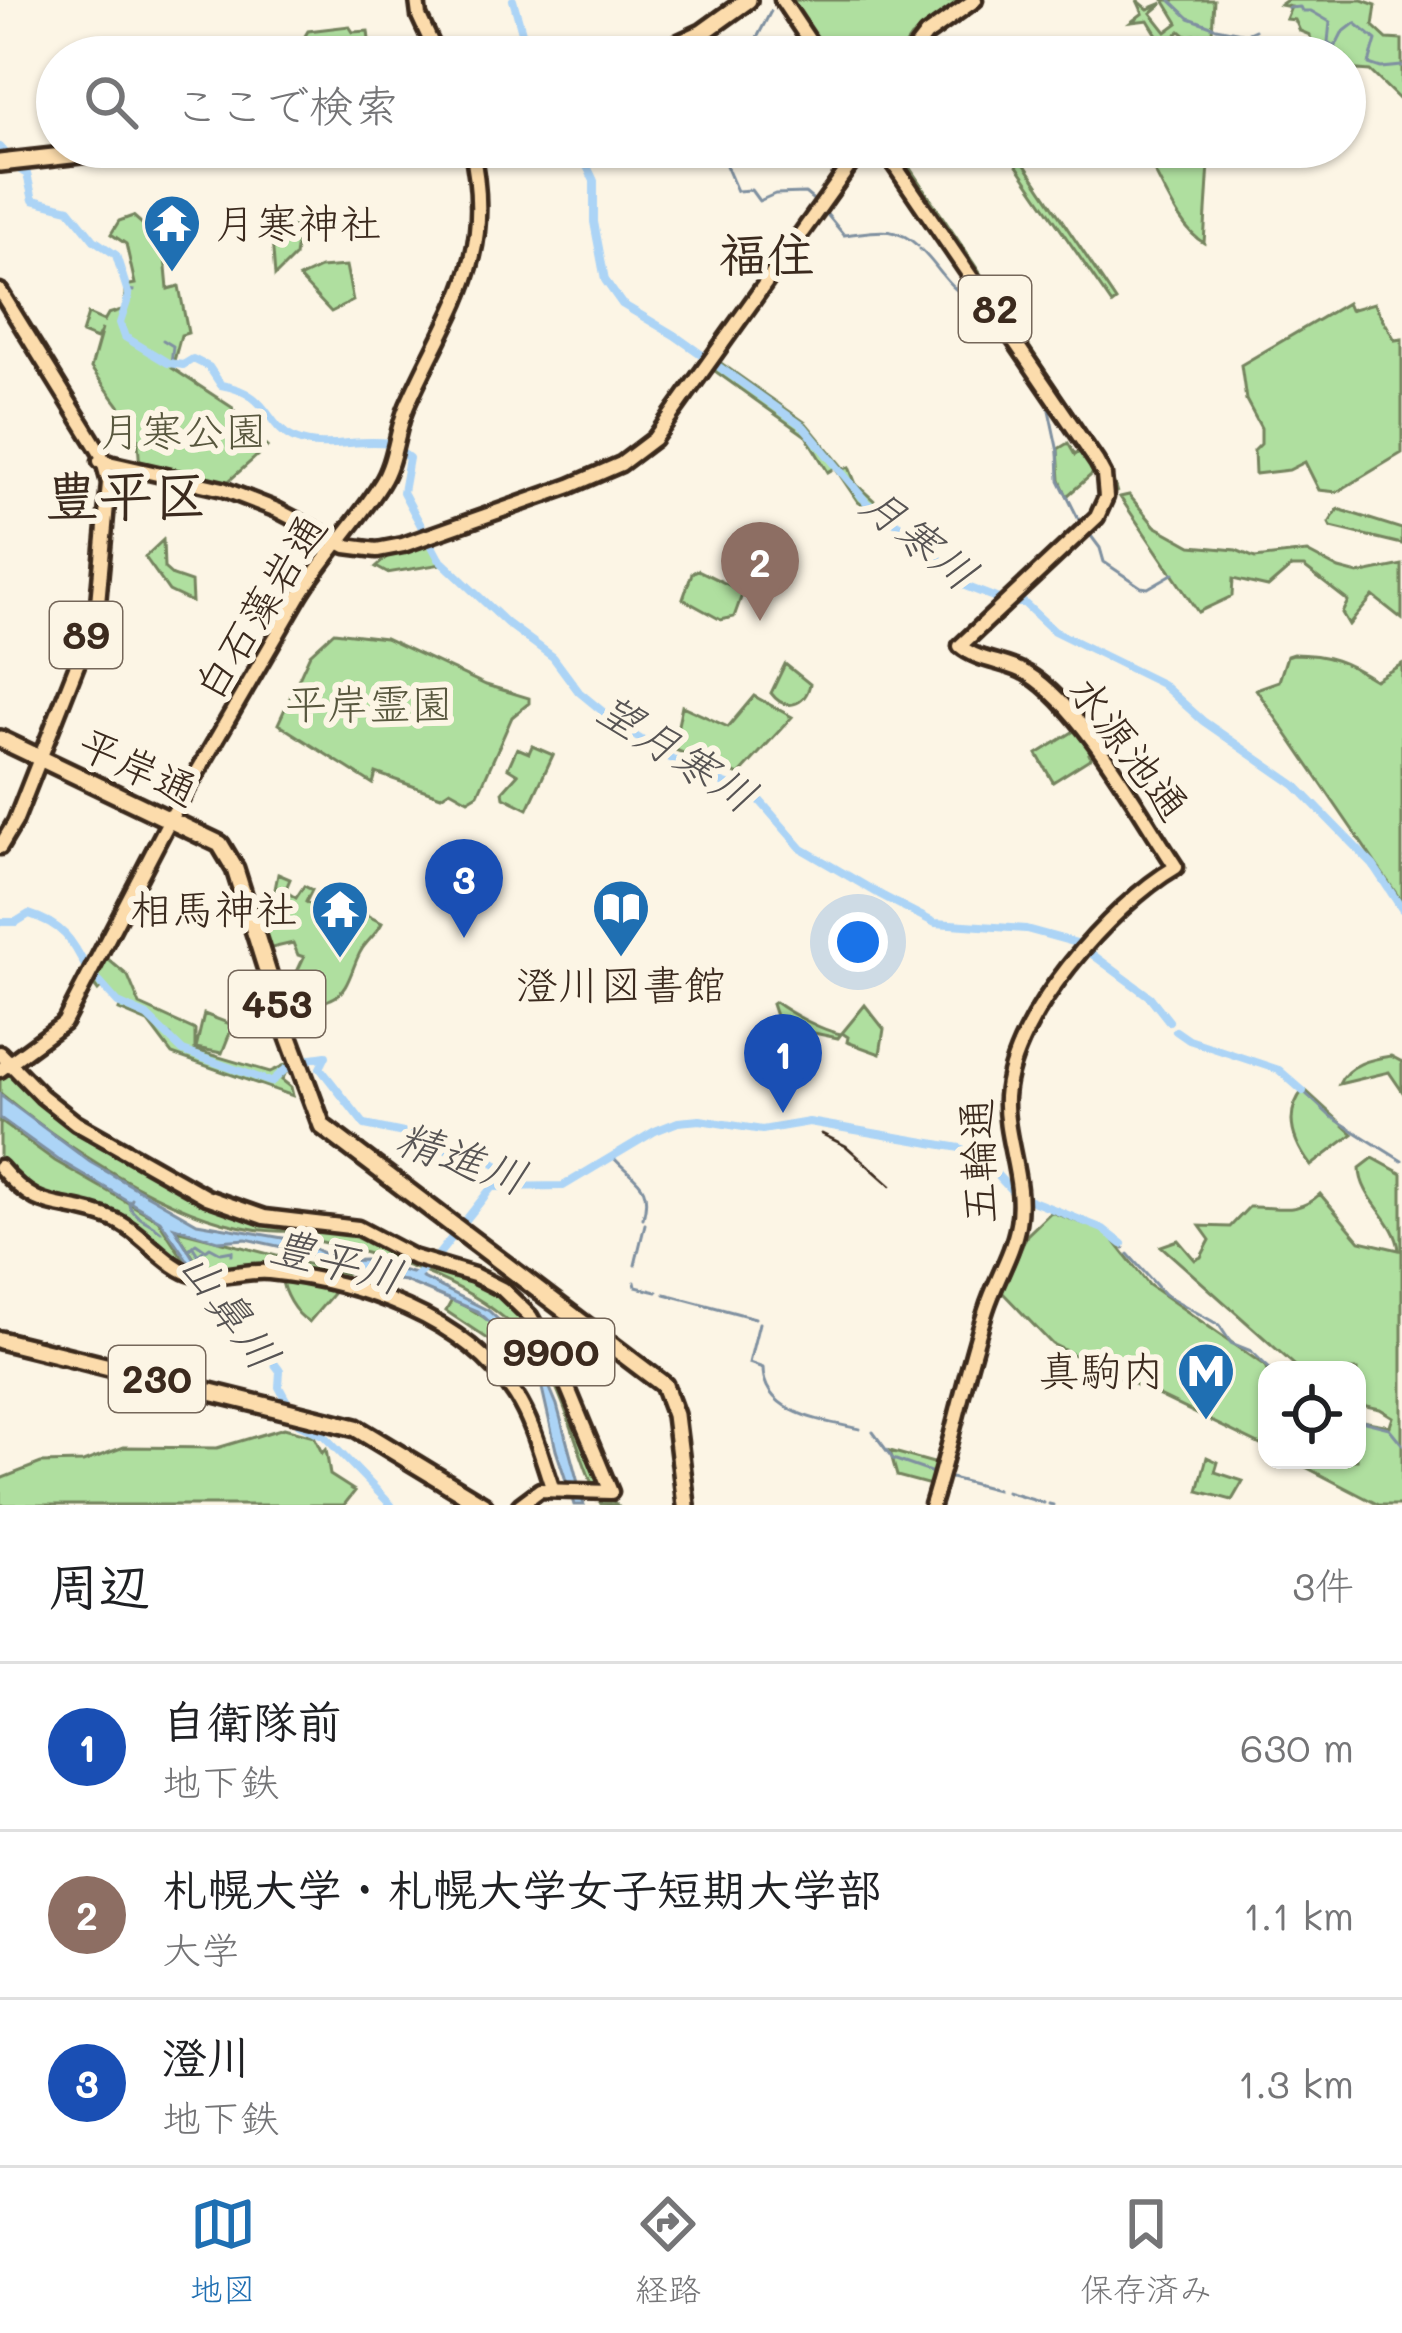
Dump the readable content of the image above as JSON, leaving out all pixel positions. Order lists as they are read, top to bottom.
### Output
{
  "streets": {
    "highway": ["平岸通", "453", "230"],
    "main road": [
      "82",
      "白石藻岩通",
      "89",
      "水源池通",
      "五輪通",
      "9900"
    ]
  },
  "crossings": [
    ["白石藻岩通", "平岸通"],
    ["白石藻岩通", "9900"],
    ["89", "平岸通"],
    ["水源池通", "五輪通"]
  ],
  "districts": ["福住", "豊平区"],
  "water": [
    "月寒川",
    "望月寒川",
    "精進川",
    "豊平川",
    "山鼻川"
  ],
  "parks": ["月寒公園", "平岸霊園"],
  "places": {
    "temple": ["月寒神社", "相馬神社"],
    "library": ["澄川図書館"],
    "metro station": ["真駒内"]
  },
  "page": {
    "search": "ここで検索",
    "pins": ["2", "3", "1"],
    "heading": ["周辺", "3件"],
    "list": [
      {
        "mark": "1",
        "name": "自衛隊前",
        "note": "地下鉄",
        "value": "630 m"
      },
      {
        "mark": "2",
        "name": "札幌大学・札幌大学女子短期大学部",
        "note": "大学",
        "value": "1.1 km"
      },
      {
        "mark": "3",
        "name": "澄川",
        "note": "地下鉄",
        "value": "1.3 km"
      }
    ],
    "nav": ["地図", "経路", "保存済み"]
  }
}
